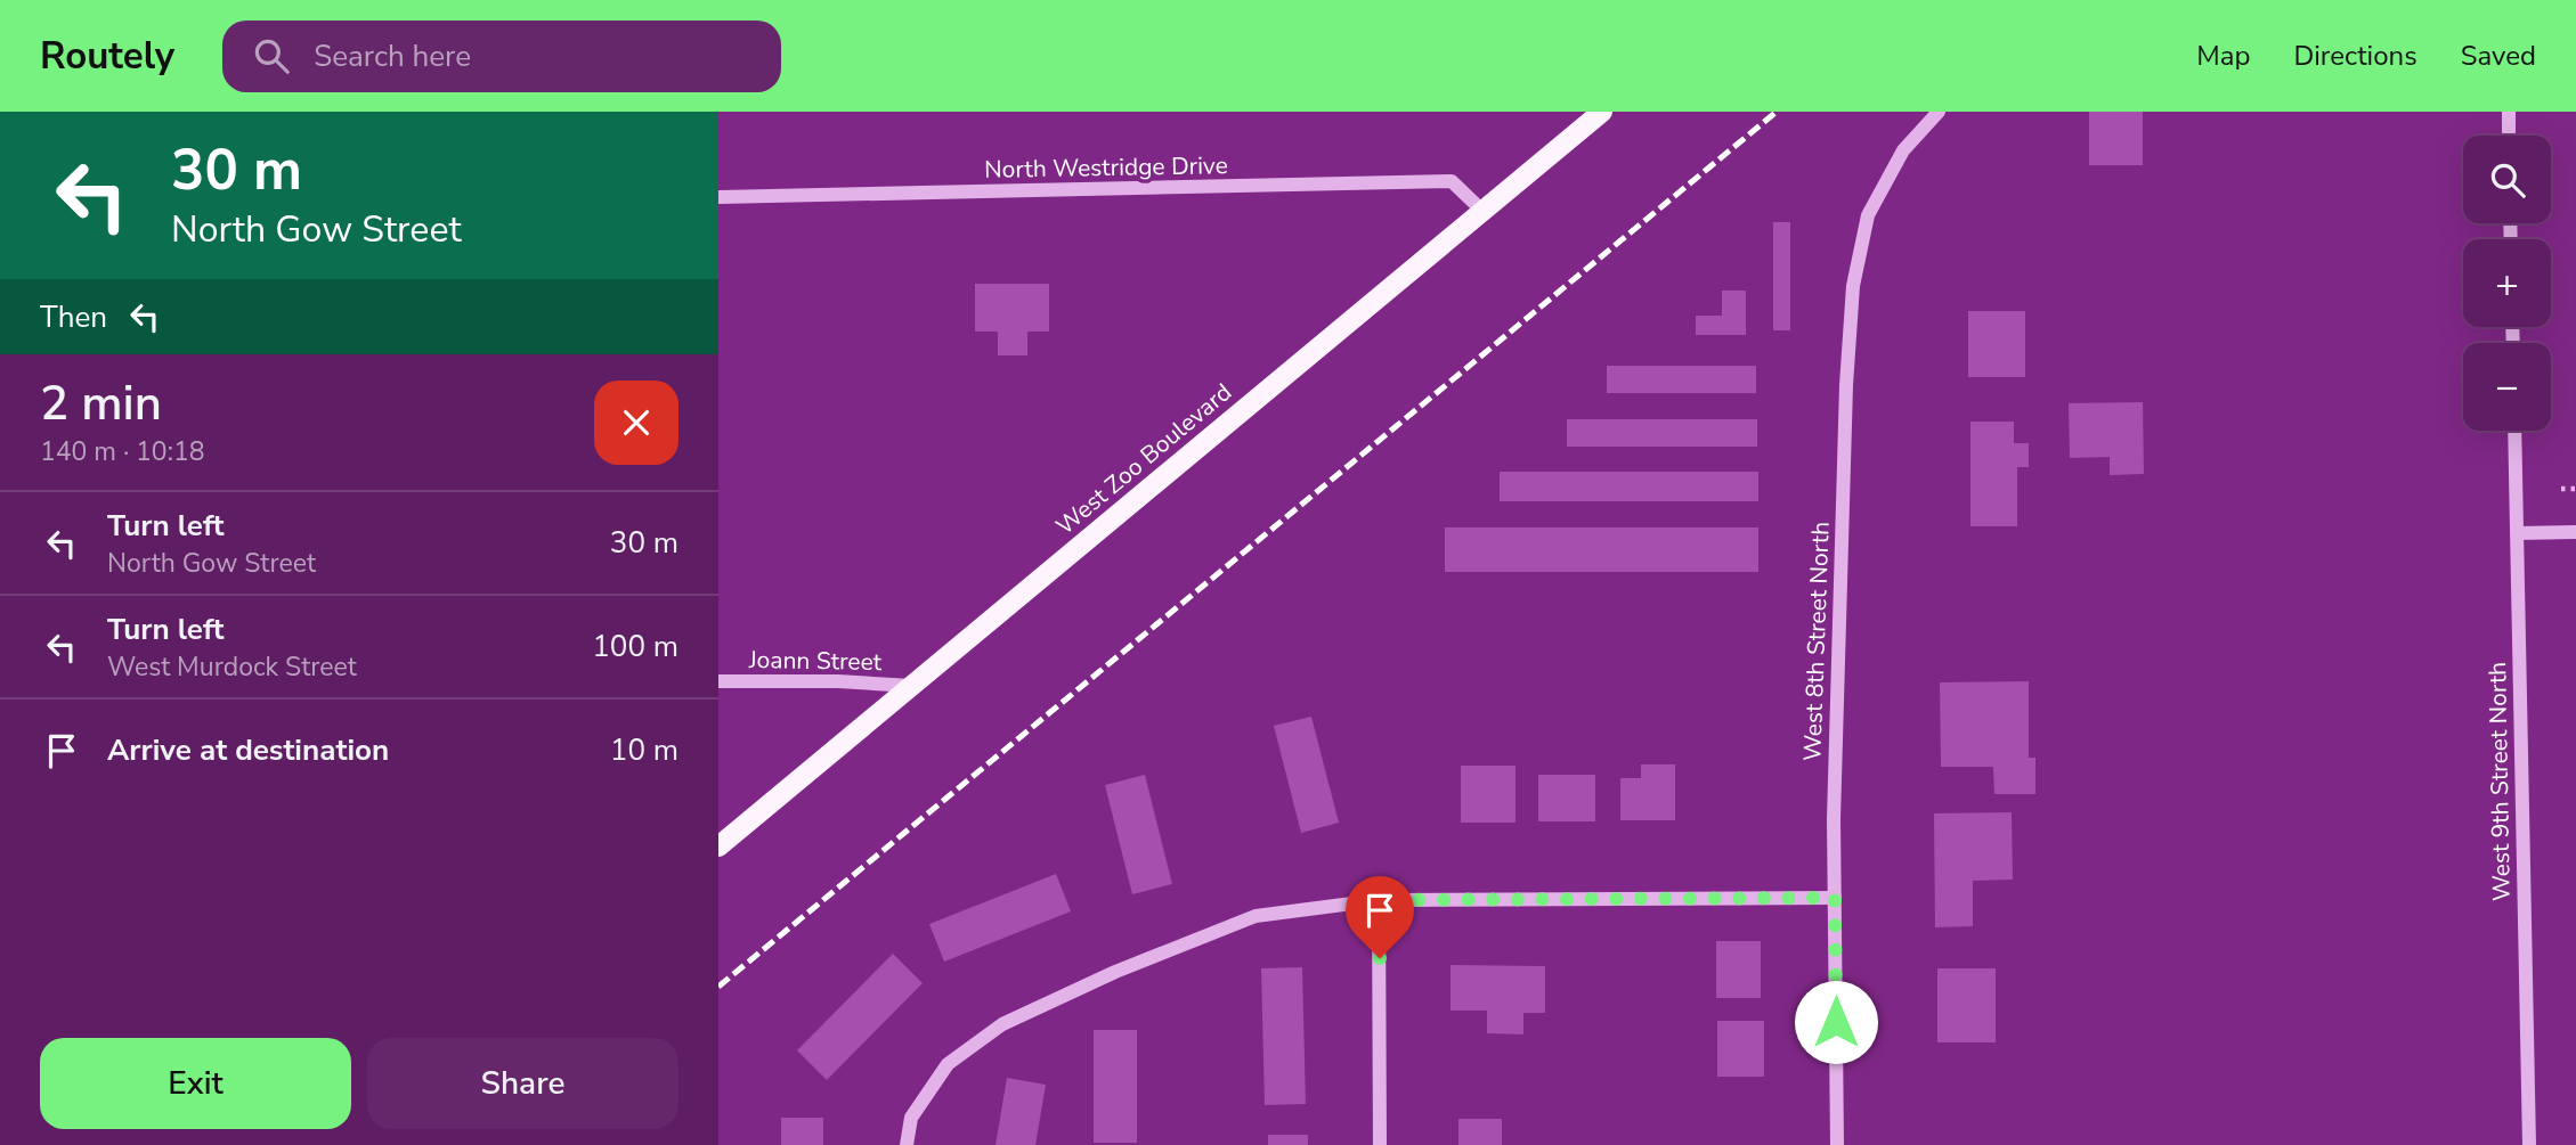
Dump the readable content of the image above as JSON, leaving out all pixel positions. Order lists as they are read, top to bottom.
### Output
{
  "streets": {
    "main road": ["West Zoo Boulevard"],
    "street": [
      "North Westridge Drive",
      "West 8th Street North",
      "Joann Street",
      "West 9th Street North"
    ]
  },
  "crossings": [
    ["North Westridge Drive", "West Zoo Boulevard"],
    ["West Zoo Boulevard", "Joann Street"]
  ],
  "page": {
    "header": "Routely",
    "search": "Search here",
    "nav": ["Map", "Directions", "Saved"],
    "turn": ["30 m", "North Gow Street"],
    "map_buttons": ["+", "−"],
    "then": "Then",
    "heading": ["2 min", "140 m · 10:18"],
    "list": [
      {
        "name": "Turn left",
        "note": "North Gow Street",
        "value": "30 m"
      },
      {
        "name": "Turn left",
        "note": "West Murdock Street",
        "value": "100 m"
      },
      {
        "name": "Arrive at destination",
        "value": "10 m"
      }
    ],
    "buttons": ["Exit", "Share"]
  }
}
